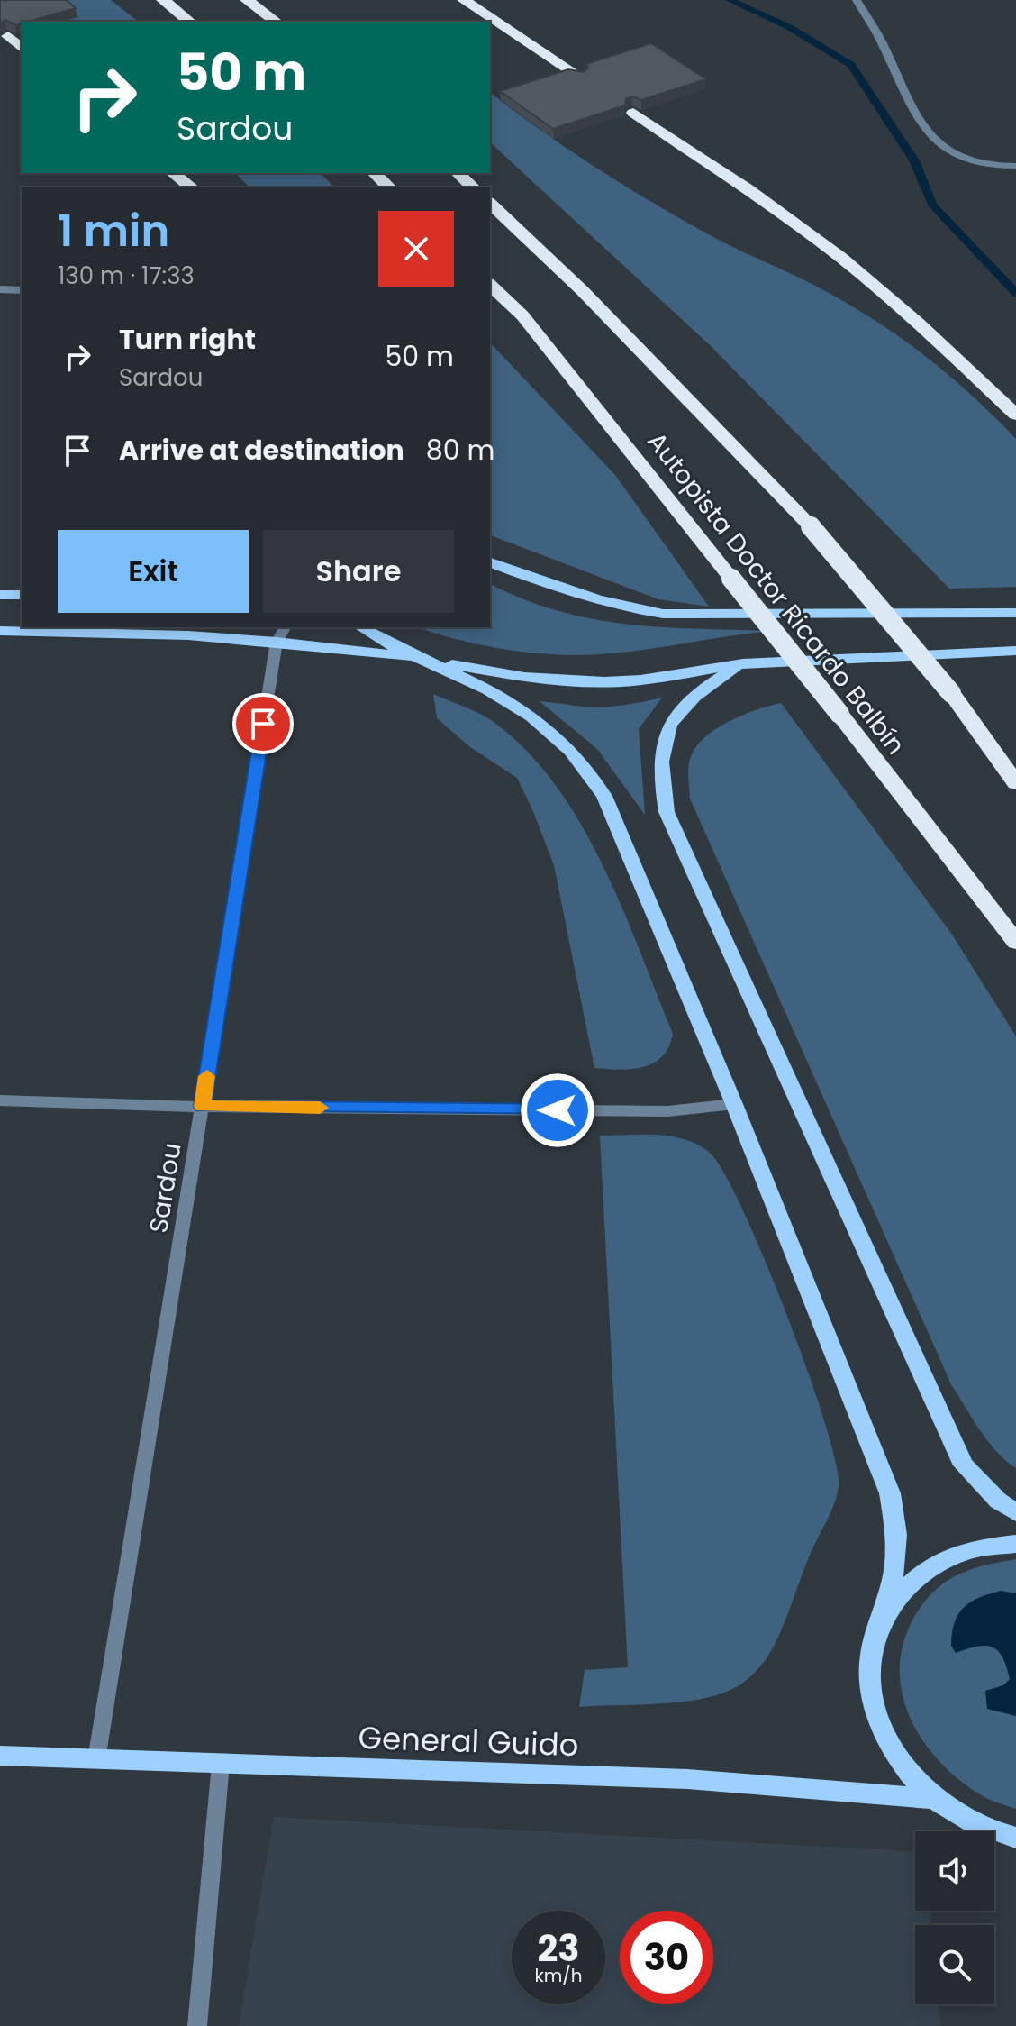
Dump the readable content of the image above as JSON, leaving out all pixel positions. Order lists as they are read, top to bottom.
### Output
{
  "streets": {
    "highway": ["Autopista Doctor Ricardo Balbín"],
    "main road": ["General Guido"],
    "street": ["Sardou"]
  },
  "crossings": [
    ["Sardou", "General Guido"]
  ],
  "page": {
    "turn": ["50 m", "Sardou"],
    "heading": ["1 min", "130 m · 17:33"],
    "list": [
      {
        "name": "Turn right",
        "note": "Sardou",
        "value": "50 m"
      },
      {
        "name": "Arrive at destination",
        "value": "80 m"
      }
    ],
    "buttons": ["Exit", "Share"],
    "speed": "23 km/h",
    "limit": "30"
  }
}
